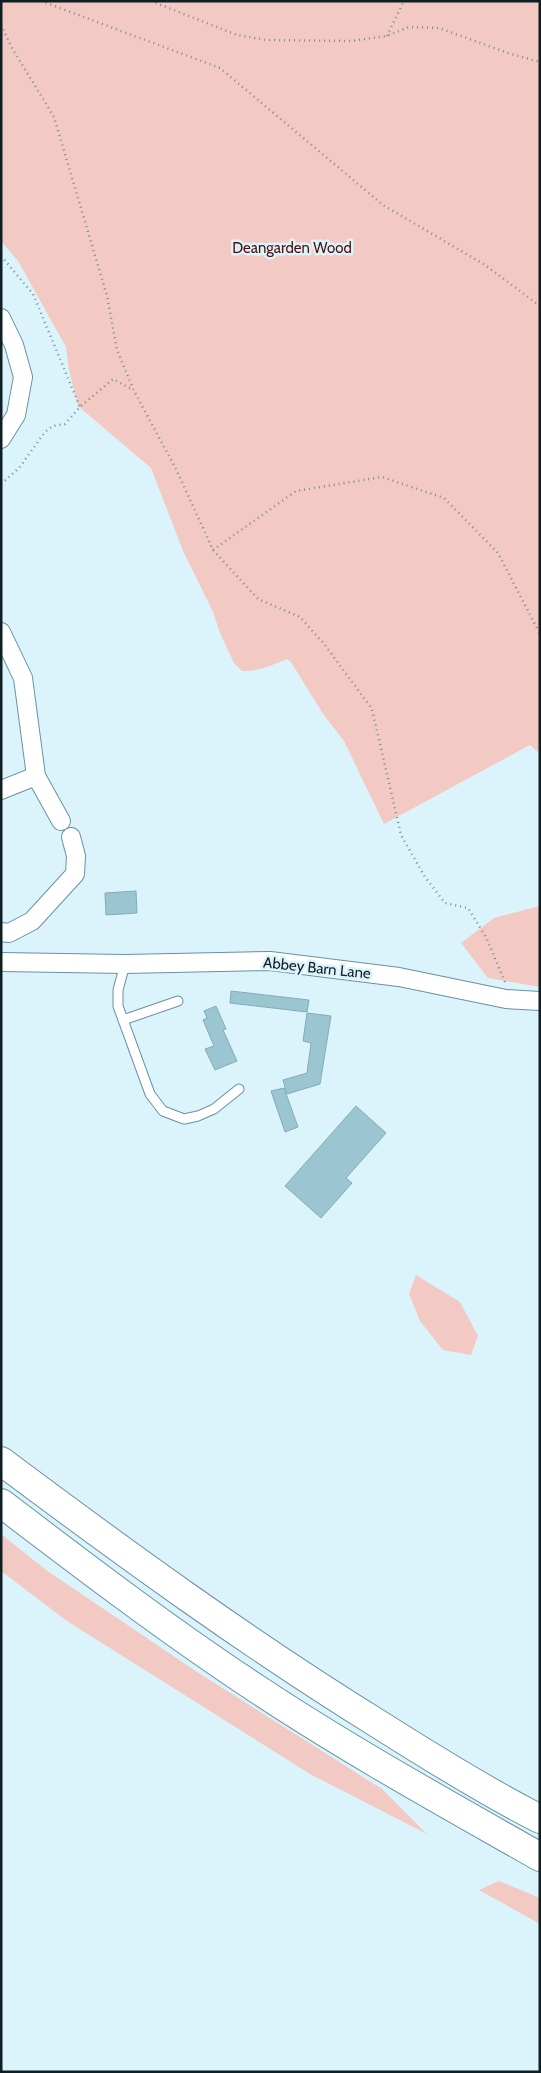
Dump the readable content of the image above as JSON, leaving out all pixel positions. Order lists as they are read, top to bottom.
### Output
{
  "streets": {
    "street": ["Abbey Barn Lane"]
  },
  "parks": ["Deangarden Wood"]
}
